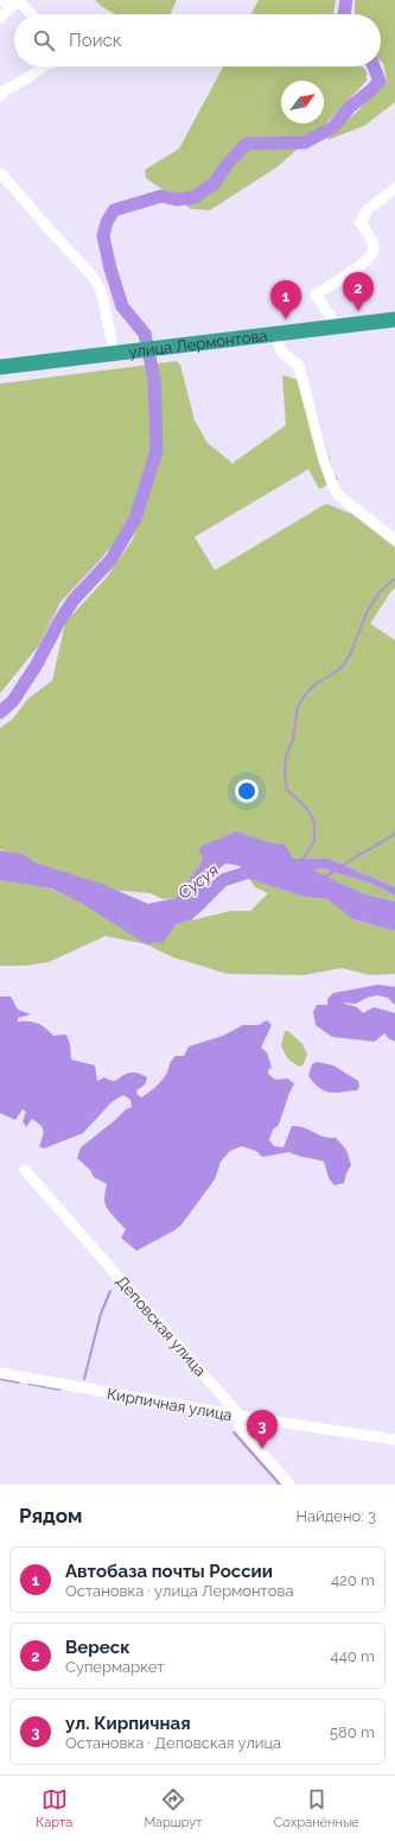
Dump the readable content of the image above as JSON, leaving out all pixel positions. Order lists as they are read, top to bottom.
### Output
{
  "streets": {
    "highway": ["улица Лермонтова"],
    "street": ["Деповская улица", "Кирпичная улица"]
  },
  "crossings": [
    ["Деповская улица", "Кирпичная улица"]
  ],
  "water": ["Сусуя"],
  "north": "top right",
  "page": {
    "search": "Поиск",
    "pins": ["2", "1", "3"],
    "heading": ["Рядом", "Найдено: 3"],
    "list": [
      {
        "mark": "1",
        "name": "Автобаза почты России",
        "note": "Остановка · улица Лермонтова",
        "value": "420 m"
      },
      {
        "mark": "2",
        "name": "Вереск",
        "note": "Супермаркет",
        "value": "440 m"
      },
      {
        "mark": "3",
        "name": "ул. Кирпичная",
        "note": "Остановка · Деповская улица",
        "value": "580 m"
      }
    ],
    "nav": ["Карта", "Маршрут", "Сохранённые"]
  }
}
